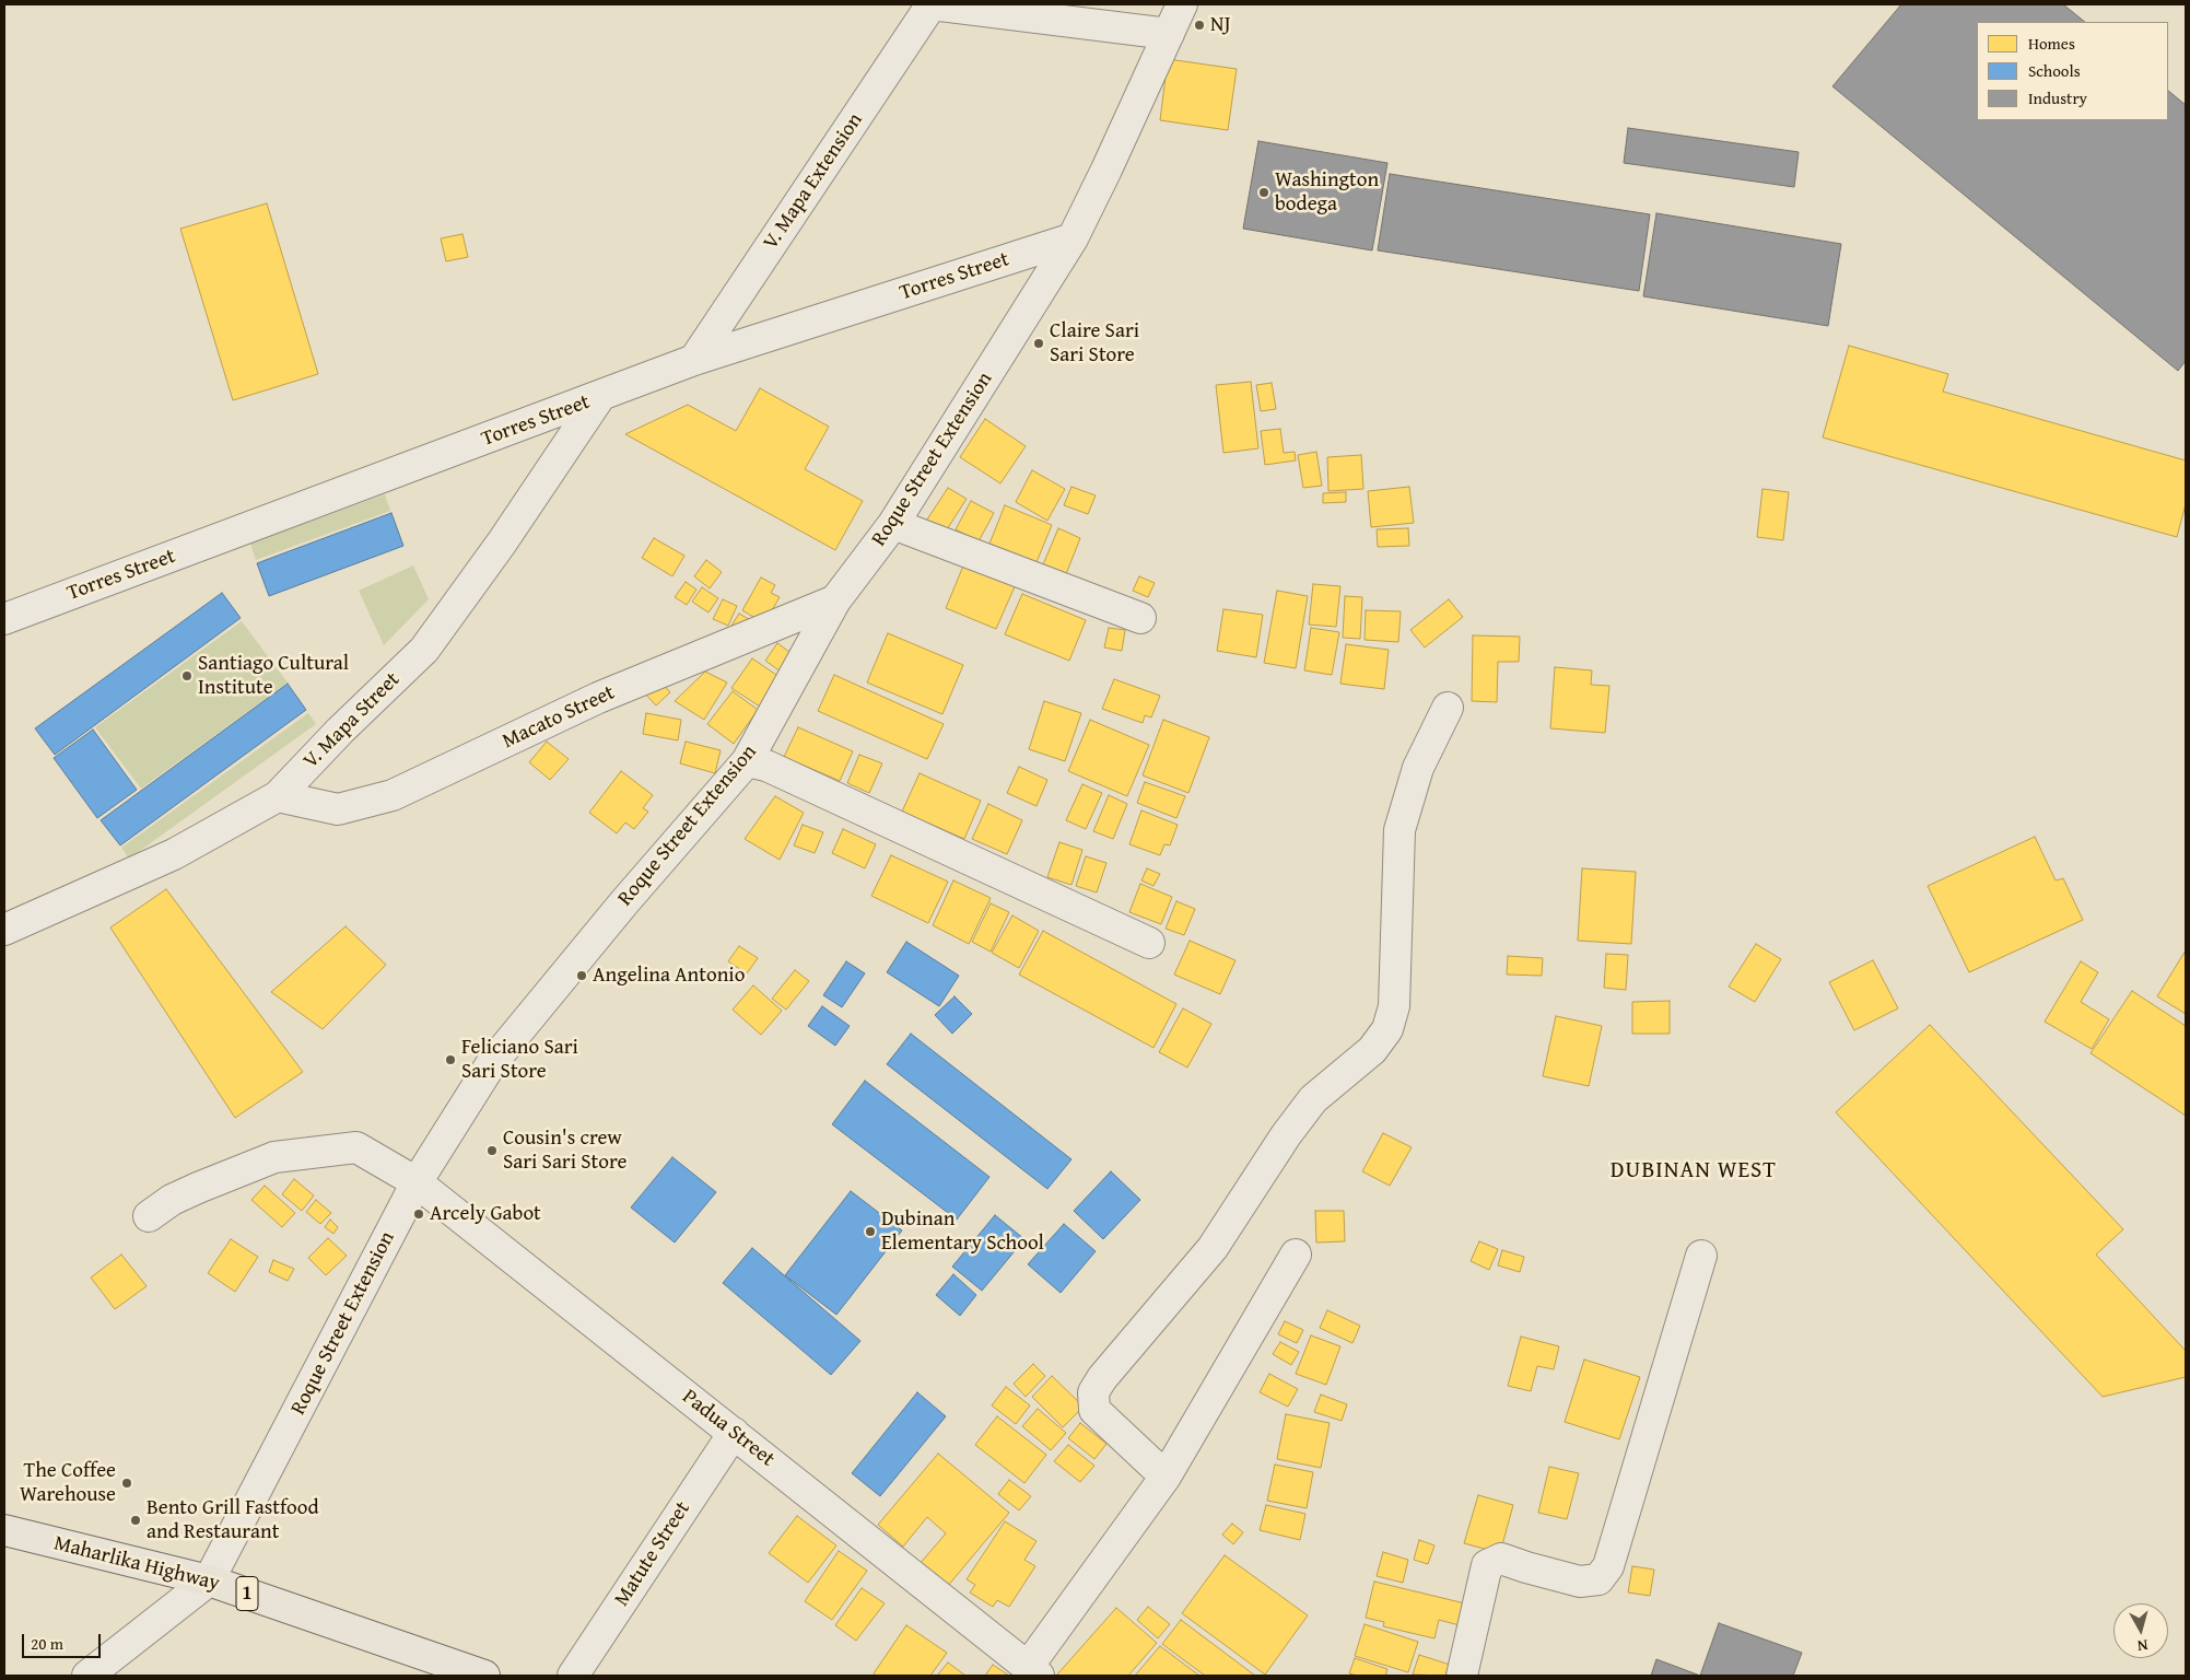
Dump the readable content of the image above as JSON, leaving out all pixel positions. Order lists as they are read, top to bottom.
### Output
{
  "streets": {
    "main road": ["Maharlika Highway", "1"],
    "street": [
      "V. Mapa Extension",
      "Torres Street",
      "Roque Street Extension",
      "Macato Street",
      "V. Mapa Street",
      "Padua Street",
      "Matute Street"
    ]
  },
  "crossings": [
    ["V. Mapa Extension", "Torres Street"],
    ["Torres Street", "Roque Street Extension"],
    ["Torres Street", "V. Mapa Street"],
    ["Roque Street Extension", "Macato Street"],
    ["Roque Street Extension", "Padua Street"],
    ["Roque Street Extension", "Maharlika Highway"],
    ["Macato Street", "V. Mapa Street"],
    ["Padua Street", "Matute Street"]
  ],
  "districts": ["DUBINAN WEST"],
  "places": [
    "NJ",
    "Washington bodega",
    "Claire Sari Sari Store",
    "Santiago Cultural Institute",
    "Angelina Antonio",
    "Feliciano Sari Sari Store",
    "Cousin's crew Sari Sari Store",
    "Arcely Gabot",
    "Dubinan Elementary School",
    "The Coffee Warehouse",
    "Bento Grill Fastfood and Restaurant"
  ],
  "legend": ["Homes", "Schools", "Industry"],
  "scale_bar": "20 m",
  "north": "bottom"
}
